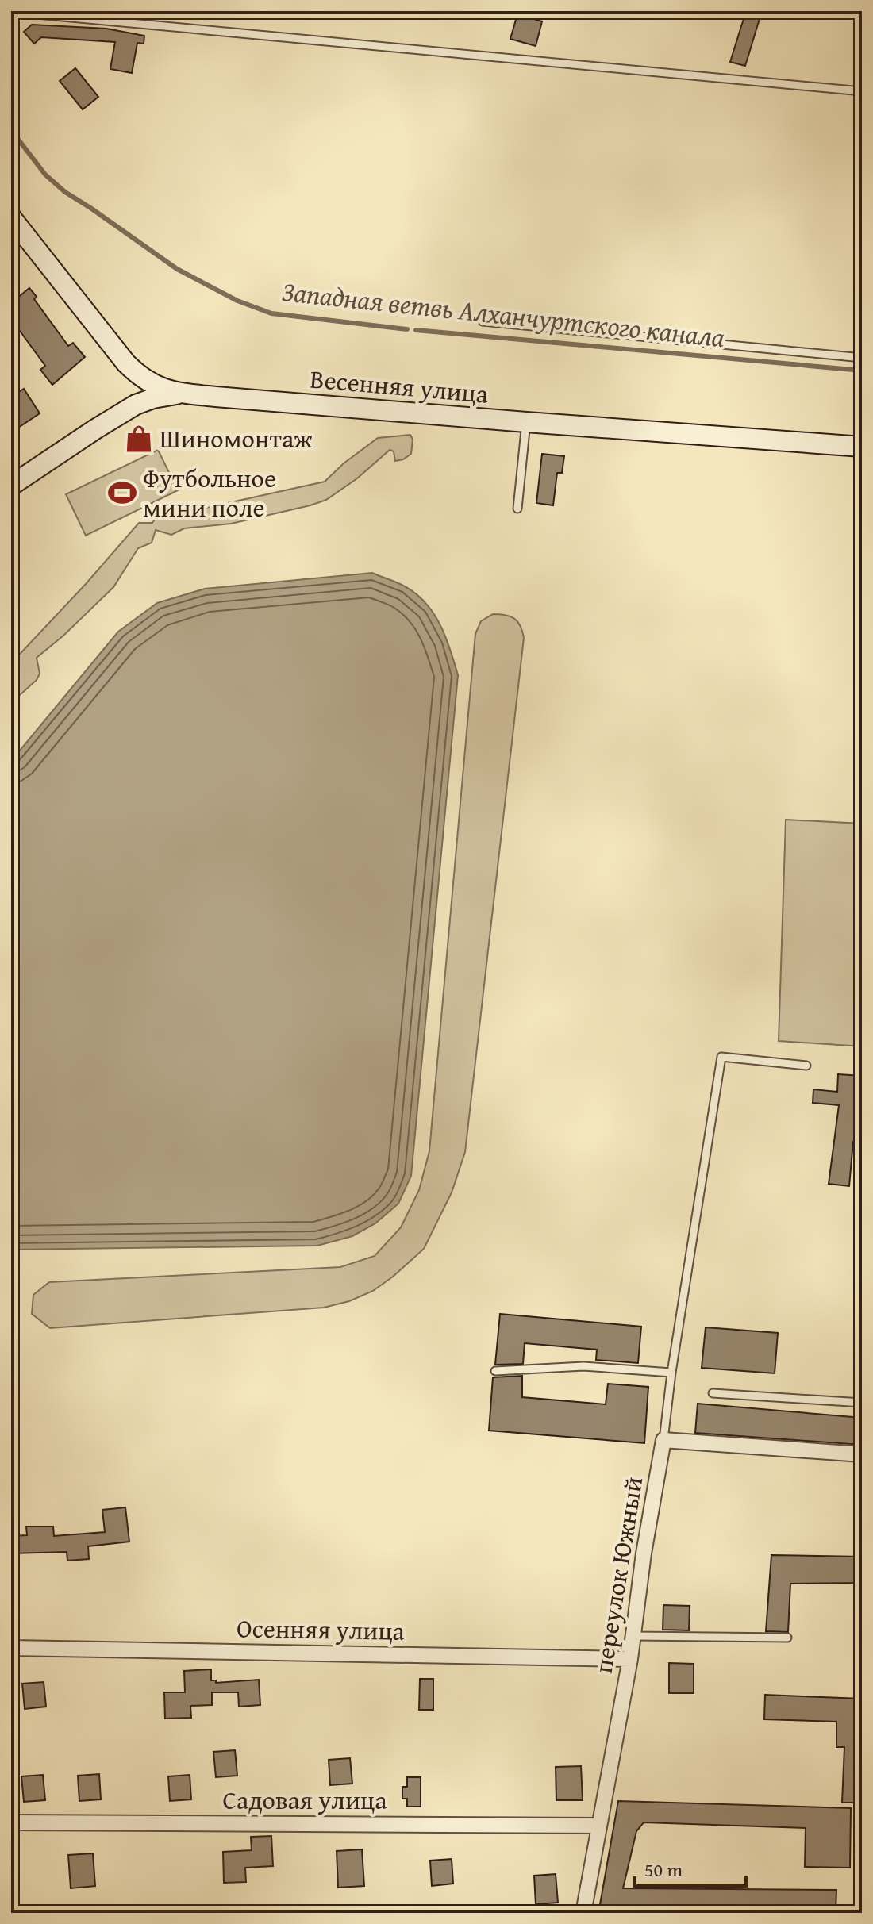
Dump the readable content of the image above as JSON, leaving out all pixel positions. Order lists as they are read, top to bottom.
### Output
{
  "streets": {
    "street": [
      "Весенняя улица",
      "переулок Южный",
      "Осенняя улица",
      "Садовая улица"
    ]
  },
  "crossings": [
    ["переулок Южный", "Осенняя улица"],
    ["переулок Южный", "Садовая улица"]
  ],
  "water": ["Западная ветвь Алханчуртского канала"],
  "places": {
    "shop": ["Шиномонтаж"],
    "sports": ["Футбольное мини поле"]
  },
  "scale_bar": "50 m"
}
